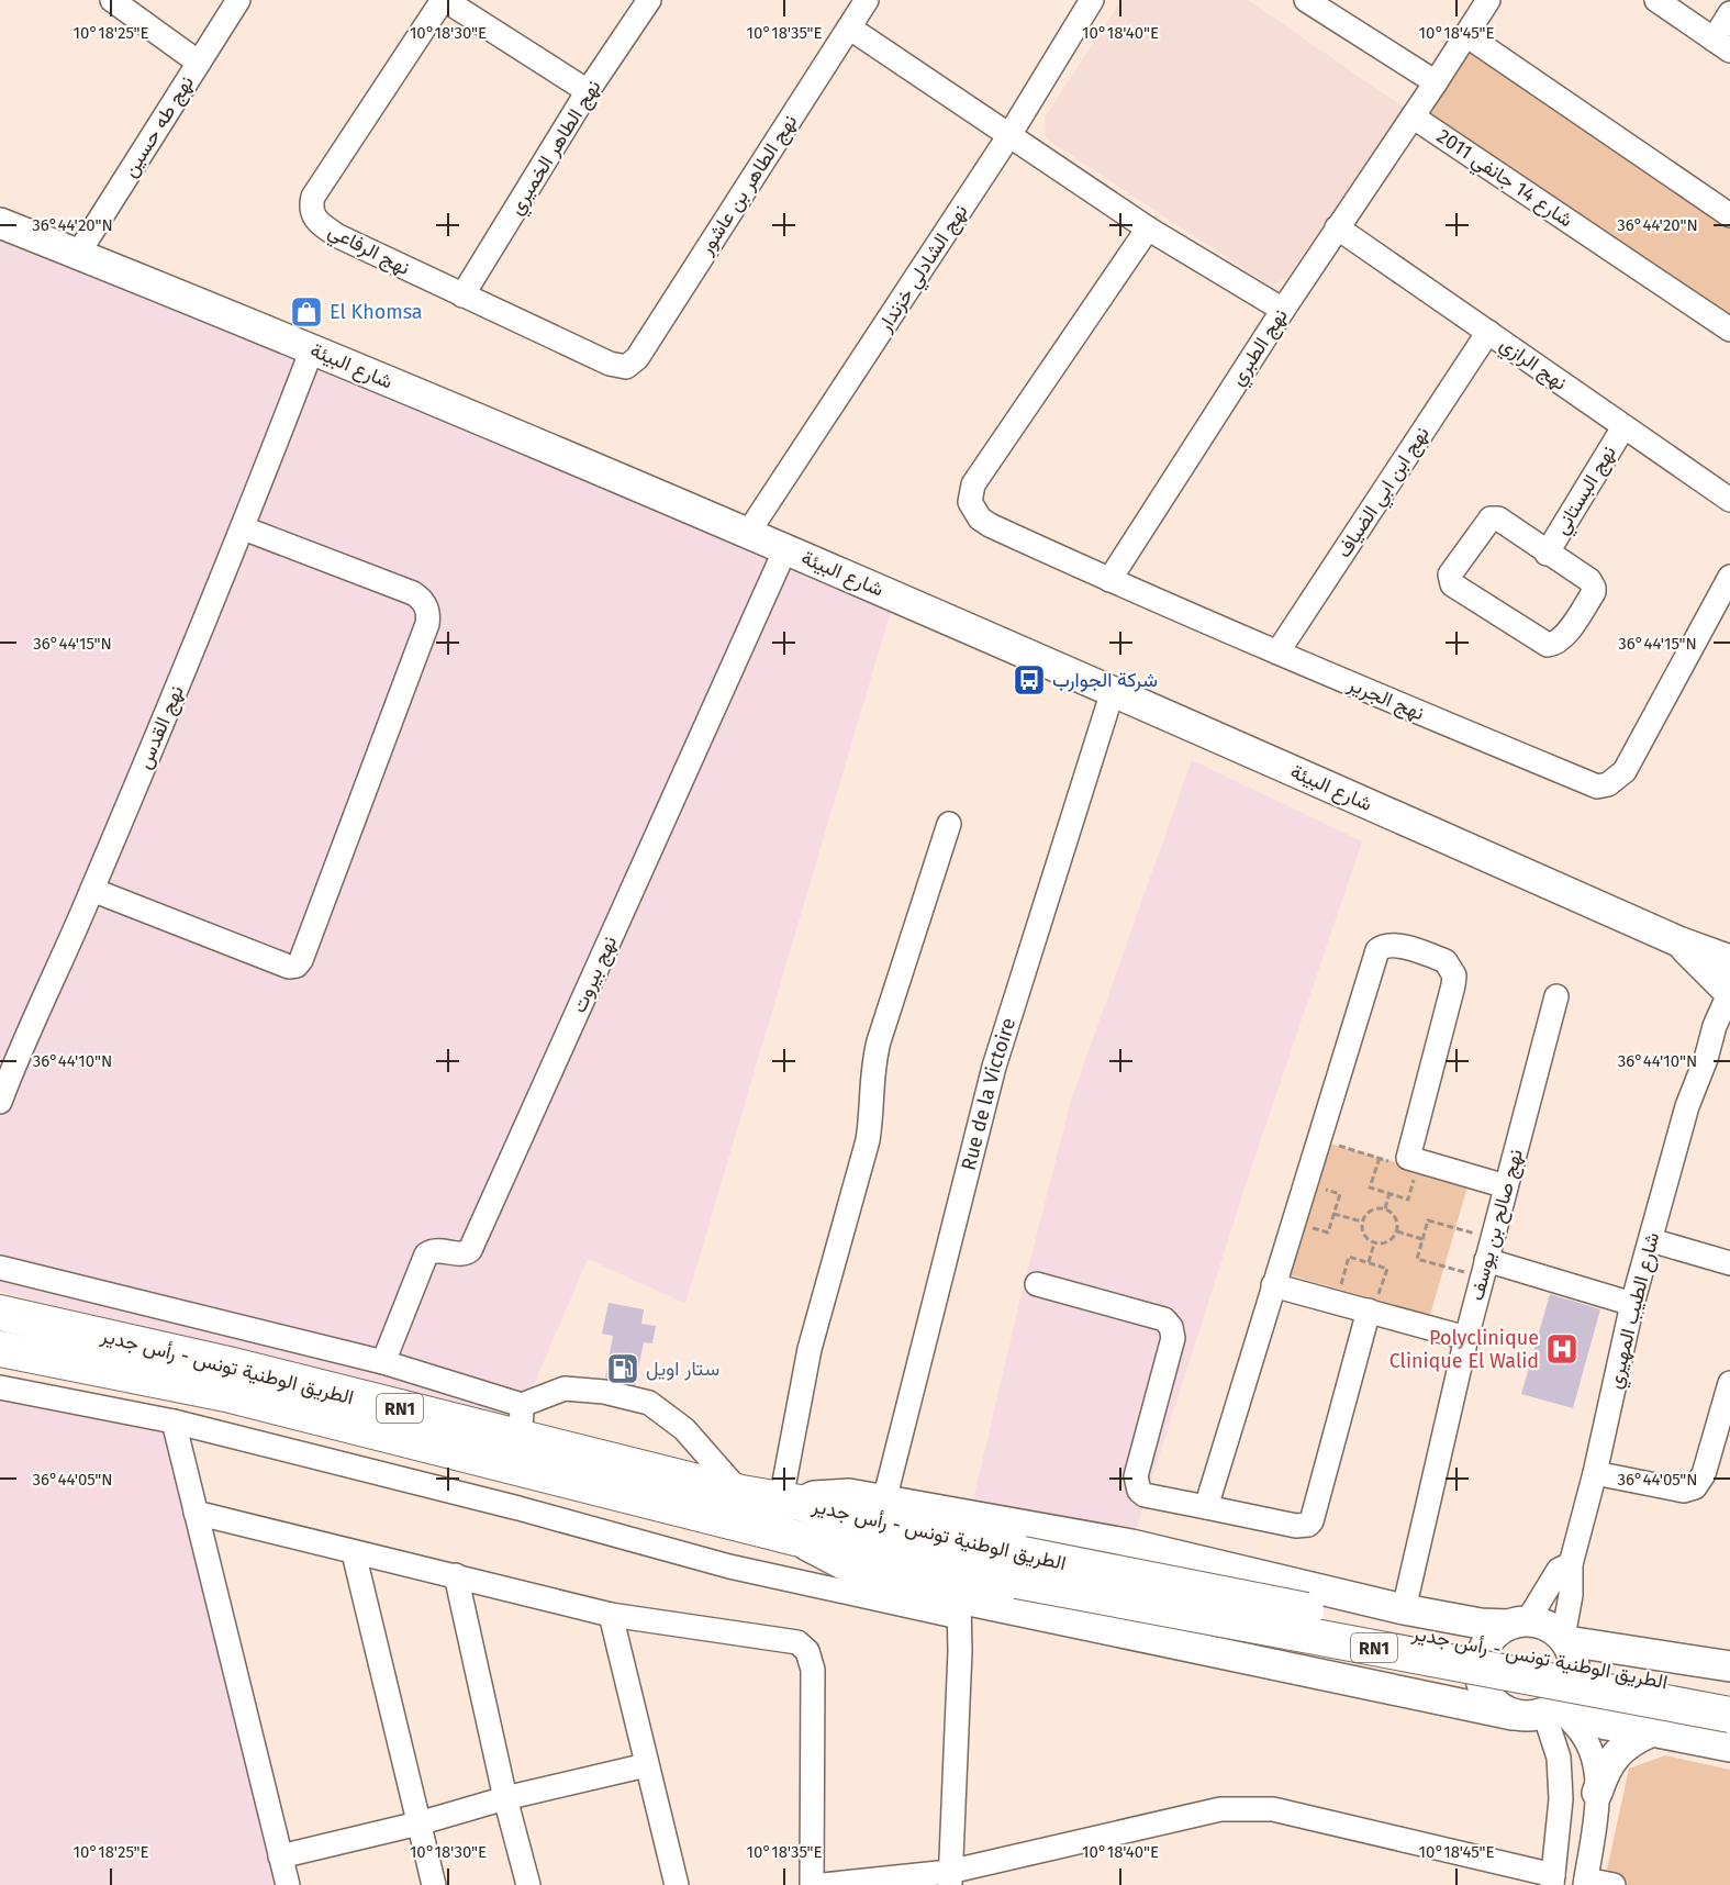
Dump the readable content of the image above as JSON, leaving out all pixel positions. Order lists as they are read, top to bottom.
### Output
{
  "streets": {
    "highway": ["الطريق الوطنية تونس - رأس جدير", "RN1"],
    "main road": ["شارع البيئة"],
    "street": [
      "نهج طه حسين",
      "نهج الطاهر الخميري",
      "شارع 14 جانفي 2011",
      "نهج الطاهر بن عاشور",
      "نهج الرفاعي",
      "نهج الشادلي خزندار",
      "نهج الطبري",
      "نهج الرازي",
      "نهج البستاني",
      "نهج ابن ابي الضياف",
      "نهج الجرير",
      "نهج القدس",
      "نهج بيروت",
      "Rue de la Victoire",
      "نهج صالح بن يوسف",
      "شارع الطيب المهيري"
    ]
  },
  "crossings": [
    ["نهج طه حسين", "شارع البيئة"],
    ["نهج الطاهر الخميري", "نهج الرفاعي"],
    ["شارع 14 جانفي 2011", "نهج الطبري"],
    ["نهج الطاهر بن عاشور", "نهج الرفاعي"],
    ["نهج الشادلي خزندار", "شارع البيئة"],
    ["نهج الطبري", "نهج الرازي"],
    ["نهج الطبري", "نهج الجرير"],
    ["نهج الرازي", "نهج البستاني"],
    ["نهج الرازي", "نهج ابن ابي الضياف"],
    ["شارع البيئة", "نهج القدس"],
    ["شارع البيئة", "نهج بيروت"],
    ["شارع البيئة", "Rue de la Victoire"],
    ["شارع البيئة", "شارع الطيب المهيري"],
    ["نهج ابن ابي الضياف", "نهج الجرير"]
  ],
  "places": {
    "shop": ["El Khomsa"],
    "bus stop": ["شركة الجوارب"],
    "hospital": ["Polyclinique Clinique El Walid"],
    "fuel station": ["ستار اويل"]
  },
  "coordinates": [
    "10°18'25\"E",
    "10°18'30\"E",
    "10°18'35\"E",
    "10°18'40\"E",
    "10°18'45\"E",
    "36°44'20\"N",
    "36°44'15\"N",
    "36°44'10\"N",
    "36°44'05\"N"
  ]
}
